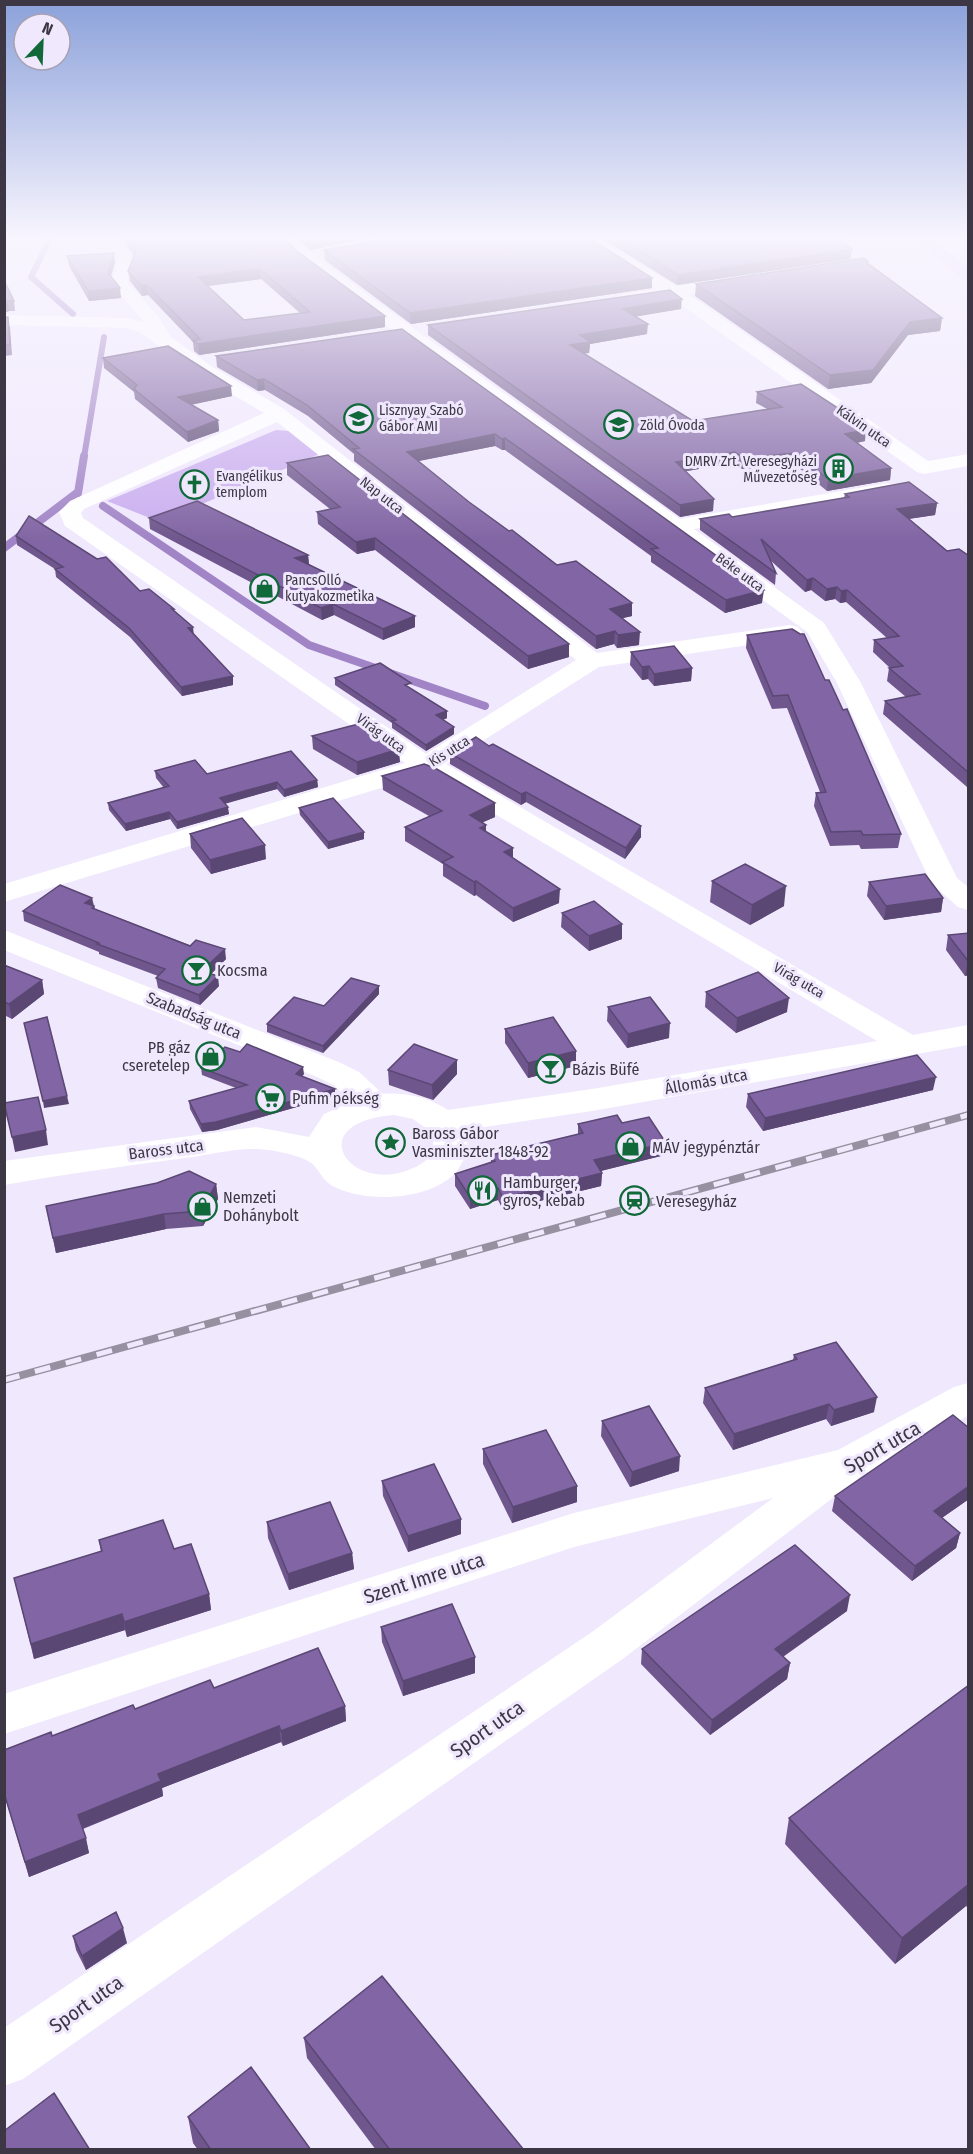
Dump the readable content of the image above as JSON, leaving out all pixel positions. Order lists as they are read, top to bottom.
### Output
{
  "streets": {
    "street": [
      "Kálvin utca",
      "Nap utca",
      "Béke utca",
      "Virág utca",
      "Kis utca",
      "Szabadság utca",
      "Állomás utca",
      "Baross utca",
      "Sport utca",
      "Szent Imre utca"
    ]
  },
  "crossings": [
    ["Nap utca", "Virág utca"],
    ["Nap utca", "Kis utca"],
    ["Béke utca", "Kis utca"],
    ["Virág utca", "Kis utca"],
    ["Virág utca", "Állomás utca"],
    ["Szabadság utca", "Állomás utca"],
    ["Szabadság utca", "Baross utca"],
    ["Állomás utca", "Baross utca"],
    ["Sport utca", "Szent Imre utca"]
  ],
  "places": {
    "school or university": ["Lisznyay Szabó Gábor AMI", "Zöld Óvoda"],
    "building": ["DMRV Zrt. Veresegyházi Művezetőség"],
    "church": ["Evangélikus templom"],
    "shop": [
      "PancsOlló kutyakozmetika",
      "PB gáz cseretelep",
      "MÁV jegypénztár",
      "Nemzeti Dohánybolt"
    ],
    "bar": ["Kocsma", "Bázis Büfé"],
    "supermarket": ["Pufim pékség"],
    "place": ["Baross Gábor Vasminiszter 1848-92"],
    "restaurant": ["Hamburger, gyros, kebab"],
    "station": ["Veresegyház"]
  },
  "north": "top right"
}
